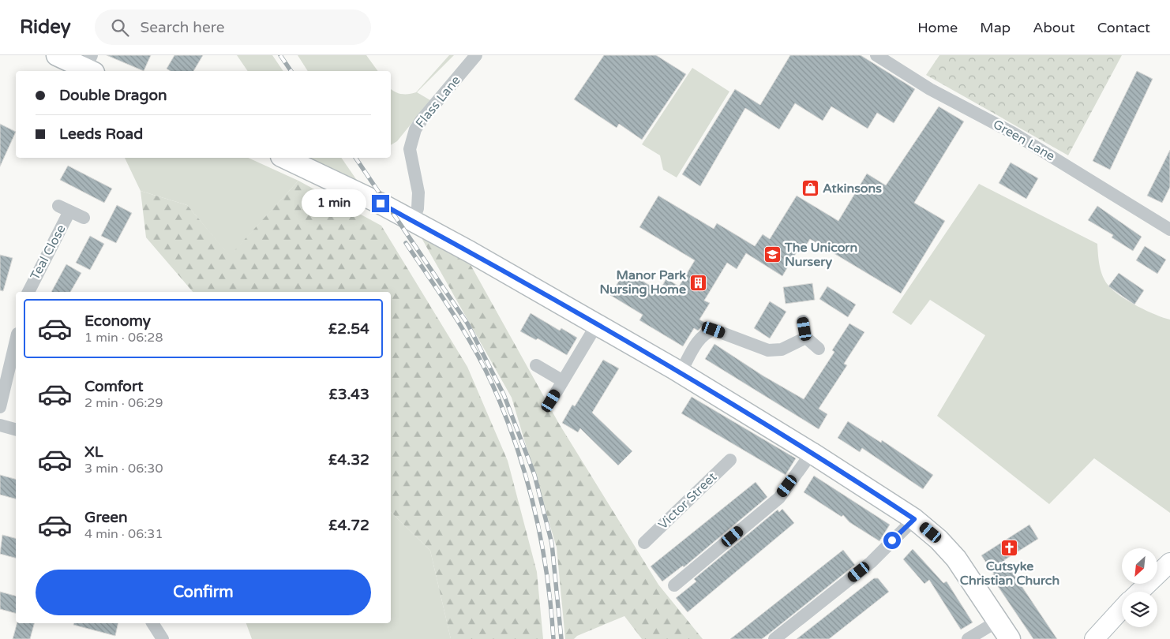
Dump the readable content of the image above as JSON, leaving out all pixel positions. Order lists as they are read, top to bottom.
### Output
{
  "streets": {
    "street": [
      "Flass Lane",
      "Green Lane",
      "Teal Close",
      "Victor Street"
    ]
  },
  "places": {
    "shop": ["Atkinsons"],
    "school or university": ["The Unicorn Nursery"],
    "building": ["Manor Park Nursing Home"],
    "church": ["Cutsyke Christian Church"]
  },
  "north": "bottom left",
  "page": {
    "header": "Ridey",
    "search": "Search here",
    "nav": [
      "Home",
      "Map",
      "About",
      "Contact"
    ],
    "banner": ["Double Dragon", "Leeds Road"],
    "bubble": "1 min",
    "list": [
      {
        "name": "Economy",
        "note": "1 min · 06:28",
        "value": "£2.54"
      },
      {
        "name": "Comfort",
        "note": "2 min · 06:29",
        "value": "£3.43"
      },
      {
        "name": "XL",
        "note": "3 min · 06:30",
        "value": "£4.32"
      },
      {
        "name": "Green",
        "note": "4 min · 06:31",
        "value": "£4.72"
      }
    ],
    "buttons": "Confirm"
  }
}
